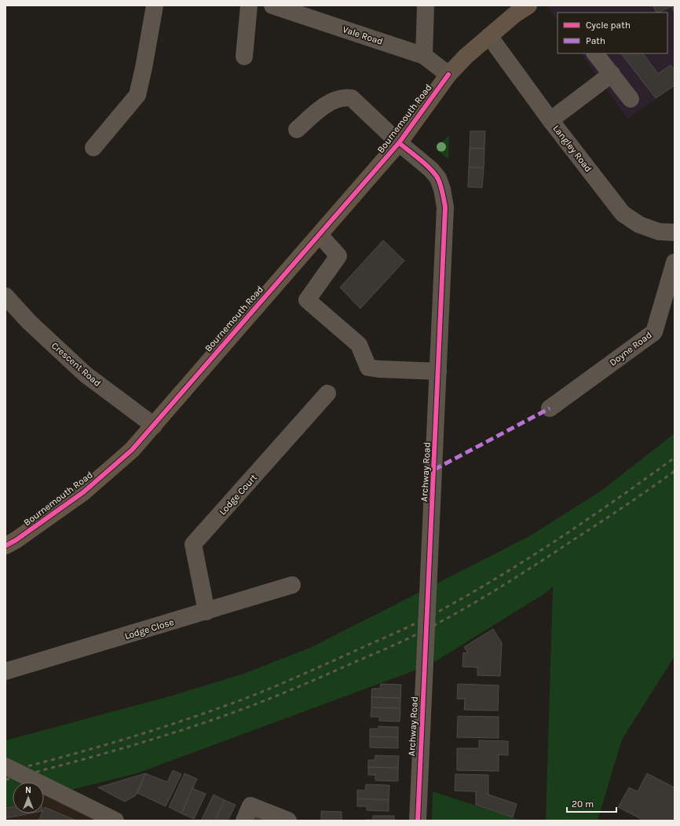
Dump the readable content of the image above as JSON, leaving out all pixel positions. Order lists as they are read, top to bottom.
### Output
{
  "streets": {
    "highway": ["Bournemouth Road"],
    "street": [
      "Vale Road",
      "Langley Road",
      "Doyne Road",
      "Crescent Road",
      "Archway Road",
      "Lodge Court",
      "Lodge Close"
    ]
  },
  "crossings": [
    ["Vale Road", "Bournemouth Road"],
    ["Bournemouth Road", "Langley Road"],
    ["Bournemouth Road", "Crescent Road"],
    ["Bournemouth Road", "Archway Road"],
    ["Lodge Court", "Lodge Close"]
  ],
  "legend": ["Cycle path", "Path"],
  "scale_bar": "20 m",
  "north": "top"
}
